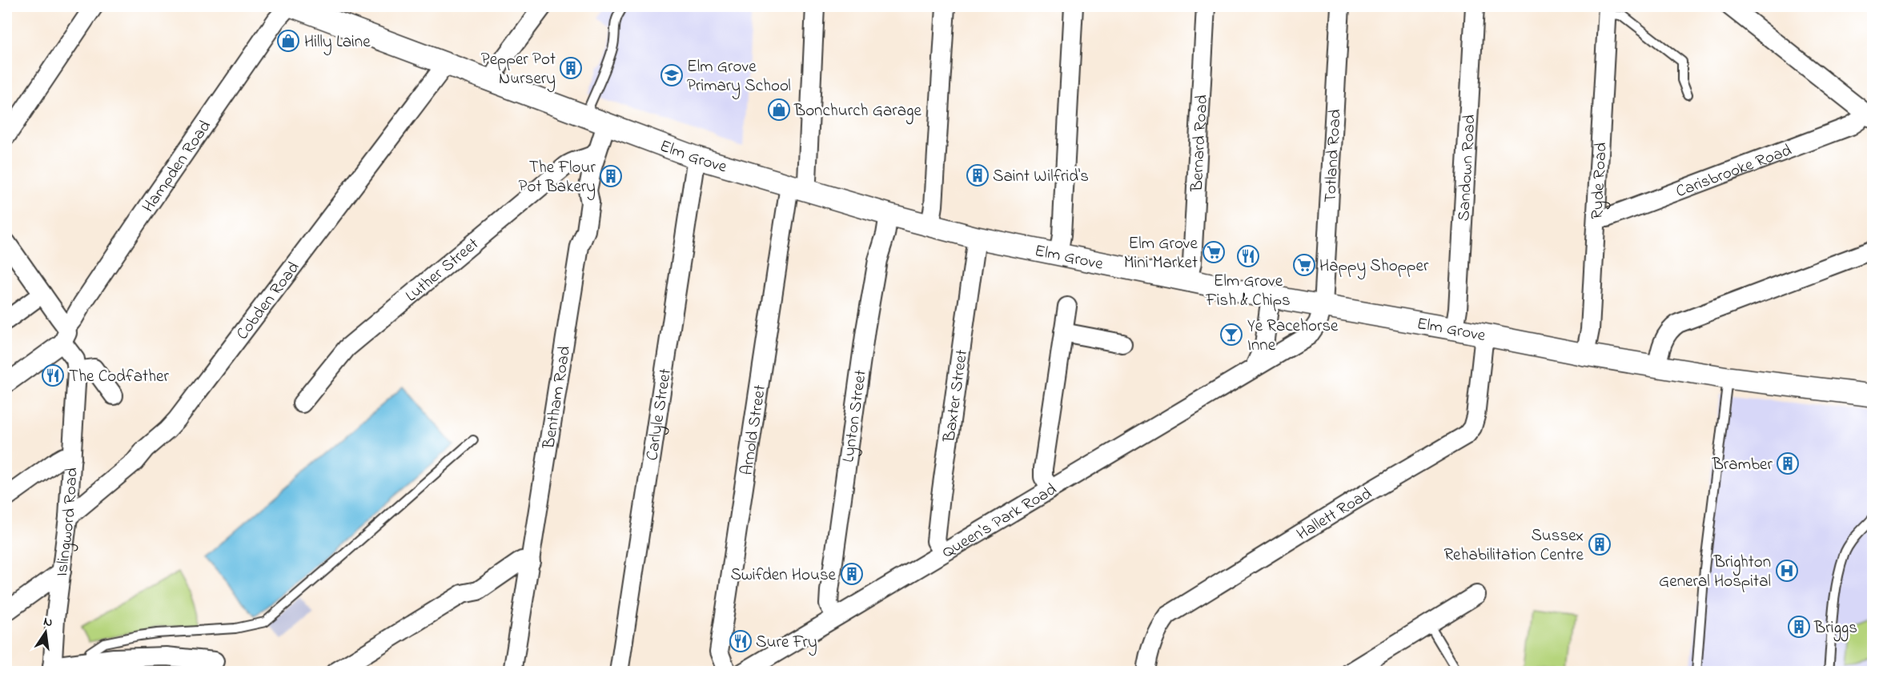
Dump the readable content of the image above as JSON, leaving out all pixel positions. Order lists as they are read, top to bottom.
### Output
{
  "streets": {
    "street": [
      "Bernard Road",
      "Elm Grove",
      "Totland Road",
      "Hampden Road",
      "Sandown Road",
      "Carisbrooke Road",
      "Ryde Road",
      "Luther Street",
      "Cobden Road",
      "Baxter Street",
      "Bentham Road",
      "Carlyle Street",
      "Lynton Street",
      "Arnold Street",
      "Hallett Road",
      "Queen's Park Road",
      "Islingword Road"
    ]
  },
  "crossings": [
    ["Bernard Road", "Elm Grove"],
    ["Elm Grove", "Totland Road"],
    ["Elm Grove", "Sandown Road"],
    ["Elm Grove", "Ryde Road"],
    ["Elm Grove", "Cobden Road"],
    ["Elm Grove", "Baxter Street"],
    ["Elm Grove", "Bentham Road"],
    ["Elm Grove", "Carlyle Street"],
    ["Elm Grove", "Lynton Street"],
    ["Elm Grove", "Arnold Street"],
    ["Elm Grove", "Hallett Road"],
    ["Elm Grove", "Queen's Park Road"],
    ["Totland Road", "Queen's Park Road"],
    ["Hampden Road", "Islingword Road"],
    ["Carisbrooke Road", "Ryde Road"],
    ["Luther Street", "Bentham Road"],
    ["Cobden Road", "Islingword Road"],
    ["Baxter Street", "Queen's Park Road"],
    ["Lynton Street", "Queen's Park Road"]
  ],
  "places": {
    "shop": ["Hilly Laine", "Bonchurch Garage"],
    "building": [
      "Pepper Pot Nursery",
      "Saint Wilfrid's",
      "The Flour Pot Bakery",
      "Bramber",
      "Sussex Rehabilitation Centre",
      "Swifden House",
      "Briggs"
    ],
    "school or university": ["Elm Grove Primary School"],
    "supermarket": ["Elm Grove Mini Market", "Happy Shopper"],
    "restaurant": ["Elm Grove Fish & Chips", "The Codfather", "Sure Fry"],
    "bar": ["Ye Racehorse Inne"],
    "hospital": ["Brighton General Hospital"]
  },
  "north": "top"
}
